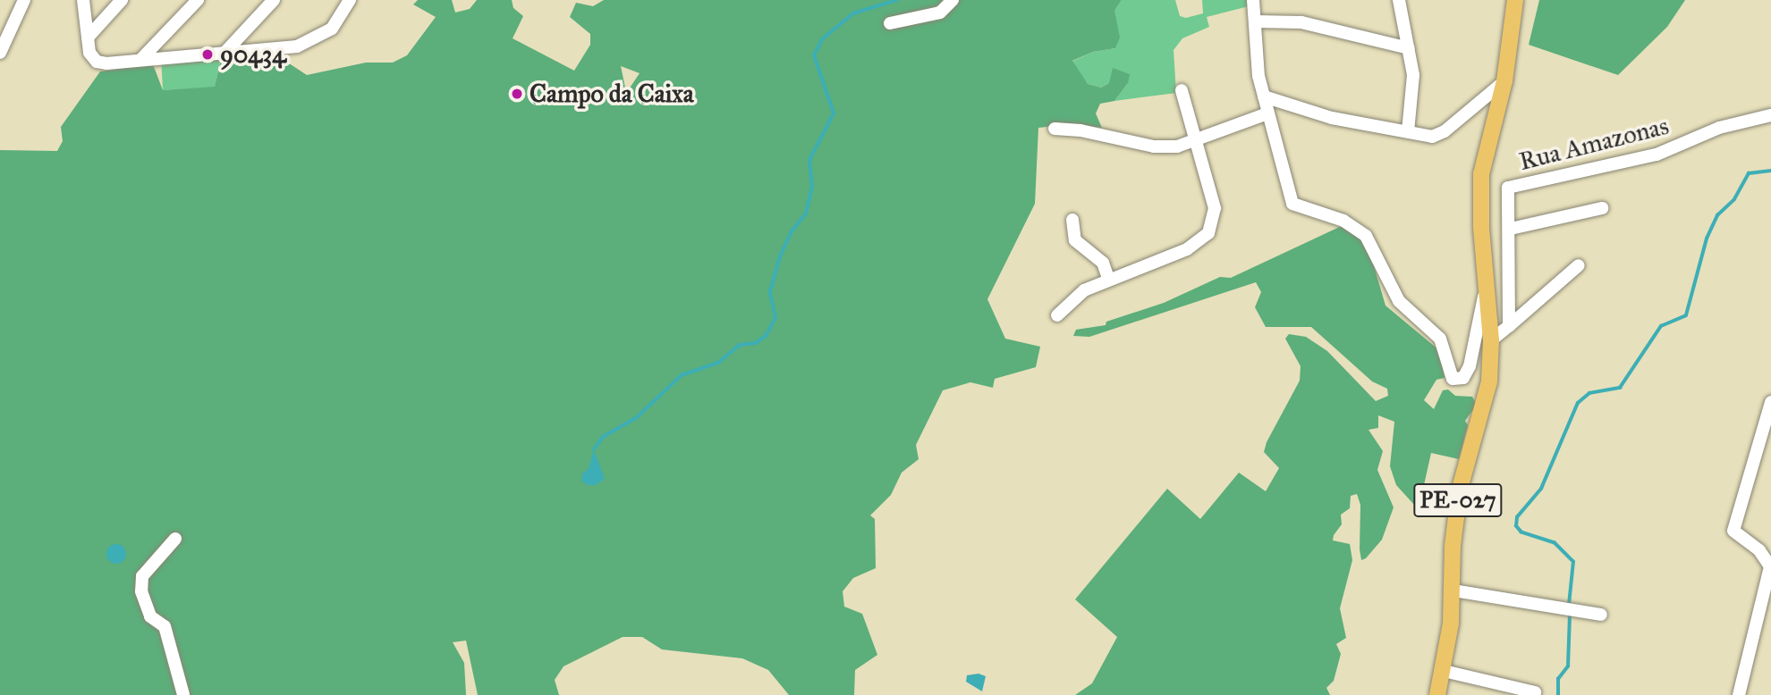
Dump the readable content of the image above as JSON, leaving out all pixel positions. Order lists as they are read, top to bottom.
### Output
{
  "streets": {
    "main road": ["PE-027"],
    "street": ["Rua Amazonas"]
  },
  "places": ["90434", "Campo da Caixa"]
}
